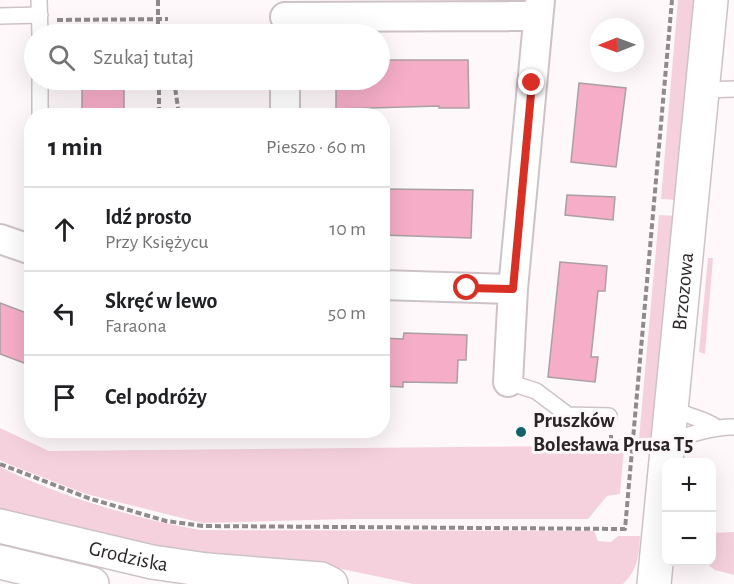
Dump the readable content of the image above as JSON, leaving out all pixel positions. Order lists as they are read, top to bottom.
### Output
{
  "streets": {
    "street": ["Brzozowa", "Grodziska"]
  },
  "places": ["Pruszków Bolesława Prusa T5"],
  "north": "left",
  "page": {
    "search": "Szukaj tutaj",
    "heading": ["1 min", "Pieszo · 60 m"],
    "list": [
      ["Idź prosto", "Przy Księżycu", "10 m"],
      ["Skręć w lewo", "Faraona", "50 m"],
      "Cel podróży"
    ],
    "map_buttons": ["+", "−"]
  }
}
